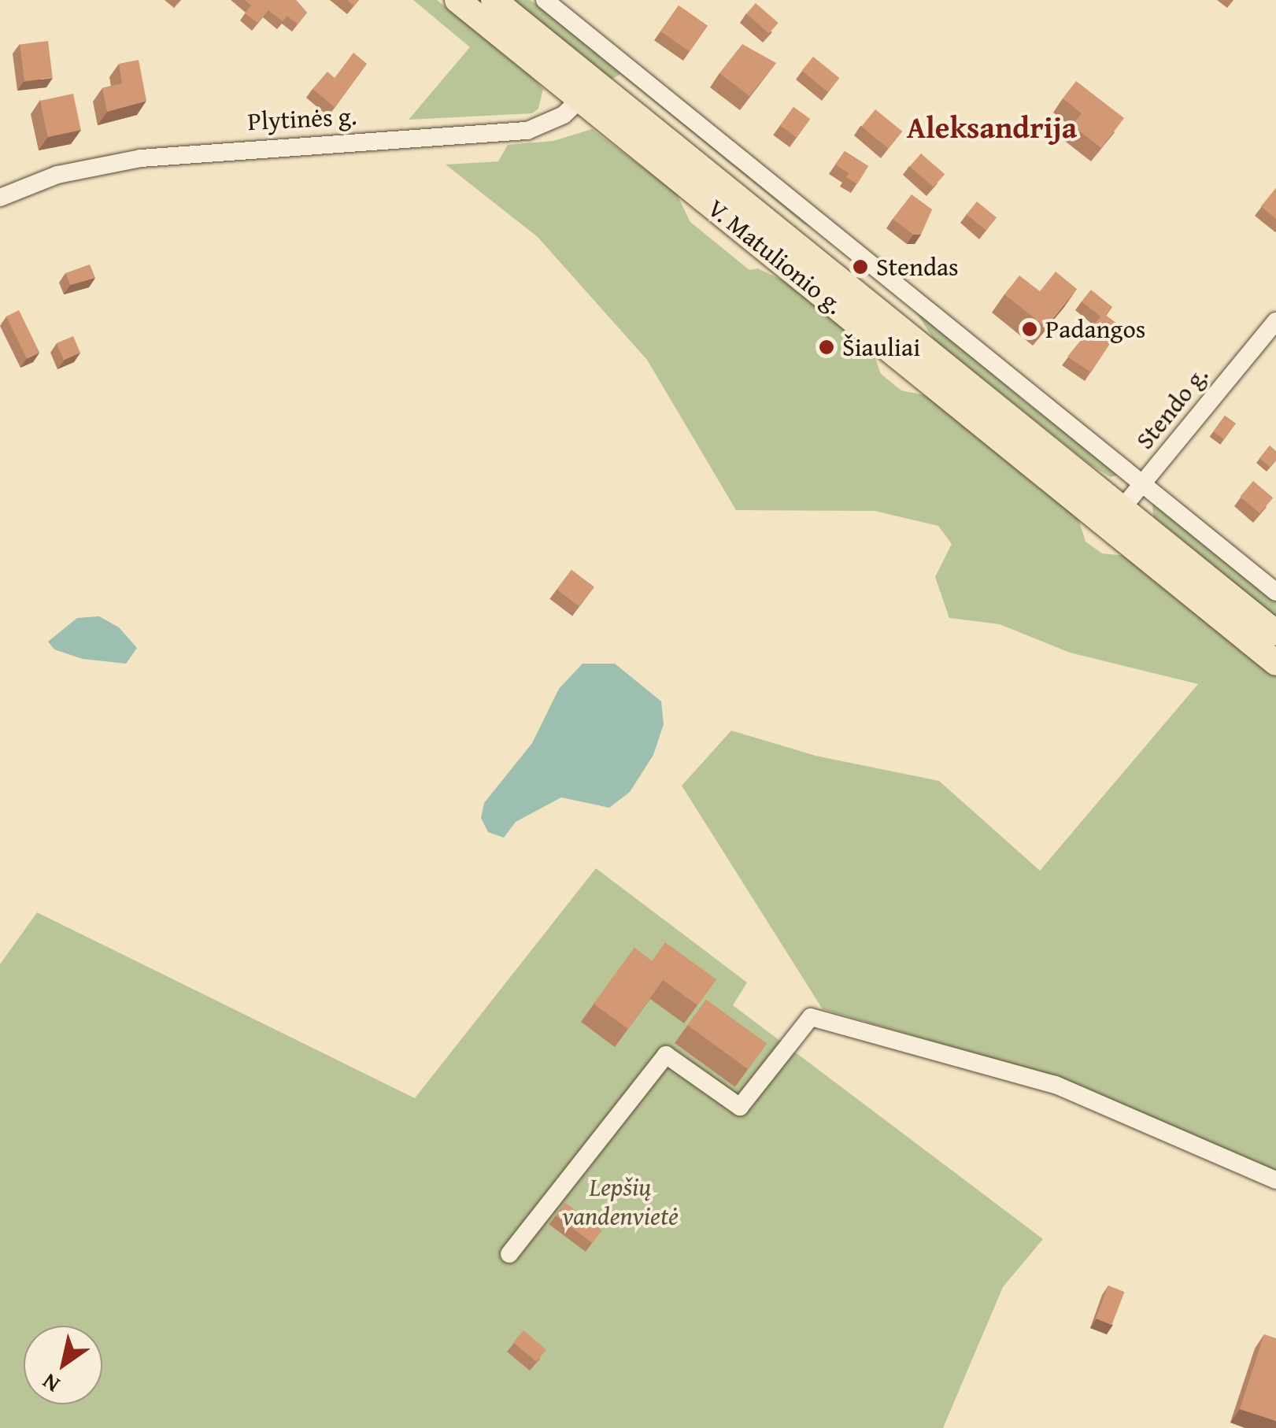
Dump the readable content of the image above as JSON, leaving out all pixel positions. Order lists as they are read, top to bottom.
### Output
{
  "streets": {
    "highway": ["V. Matulionio g."],
    "street": ["Plytinės g.", "Stendo g."]
  },
  "crossings": [
    ["Plytinės g.", "V. Matulionio g."],
    ["V. Matulionio g.", "Stendo g."]
  ],
  "districts": ["Aleksandrija"],
  "parks": ["Lepšių vandenvietė"],
  "places": ["Stendas", "Padangos", "Šiauliai"],
  "north": "bottom left"
}
